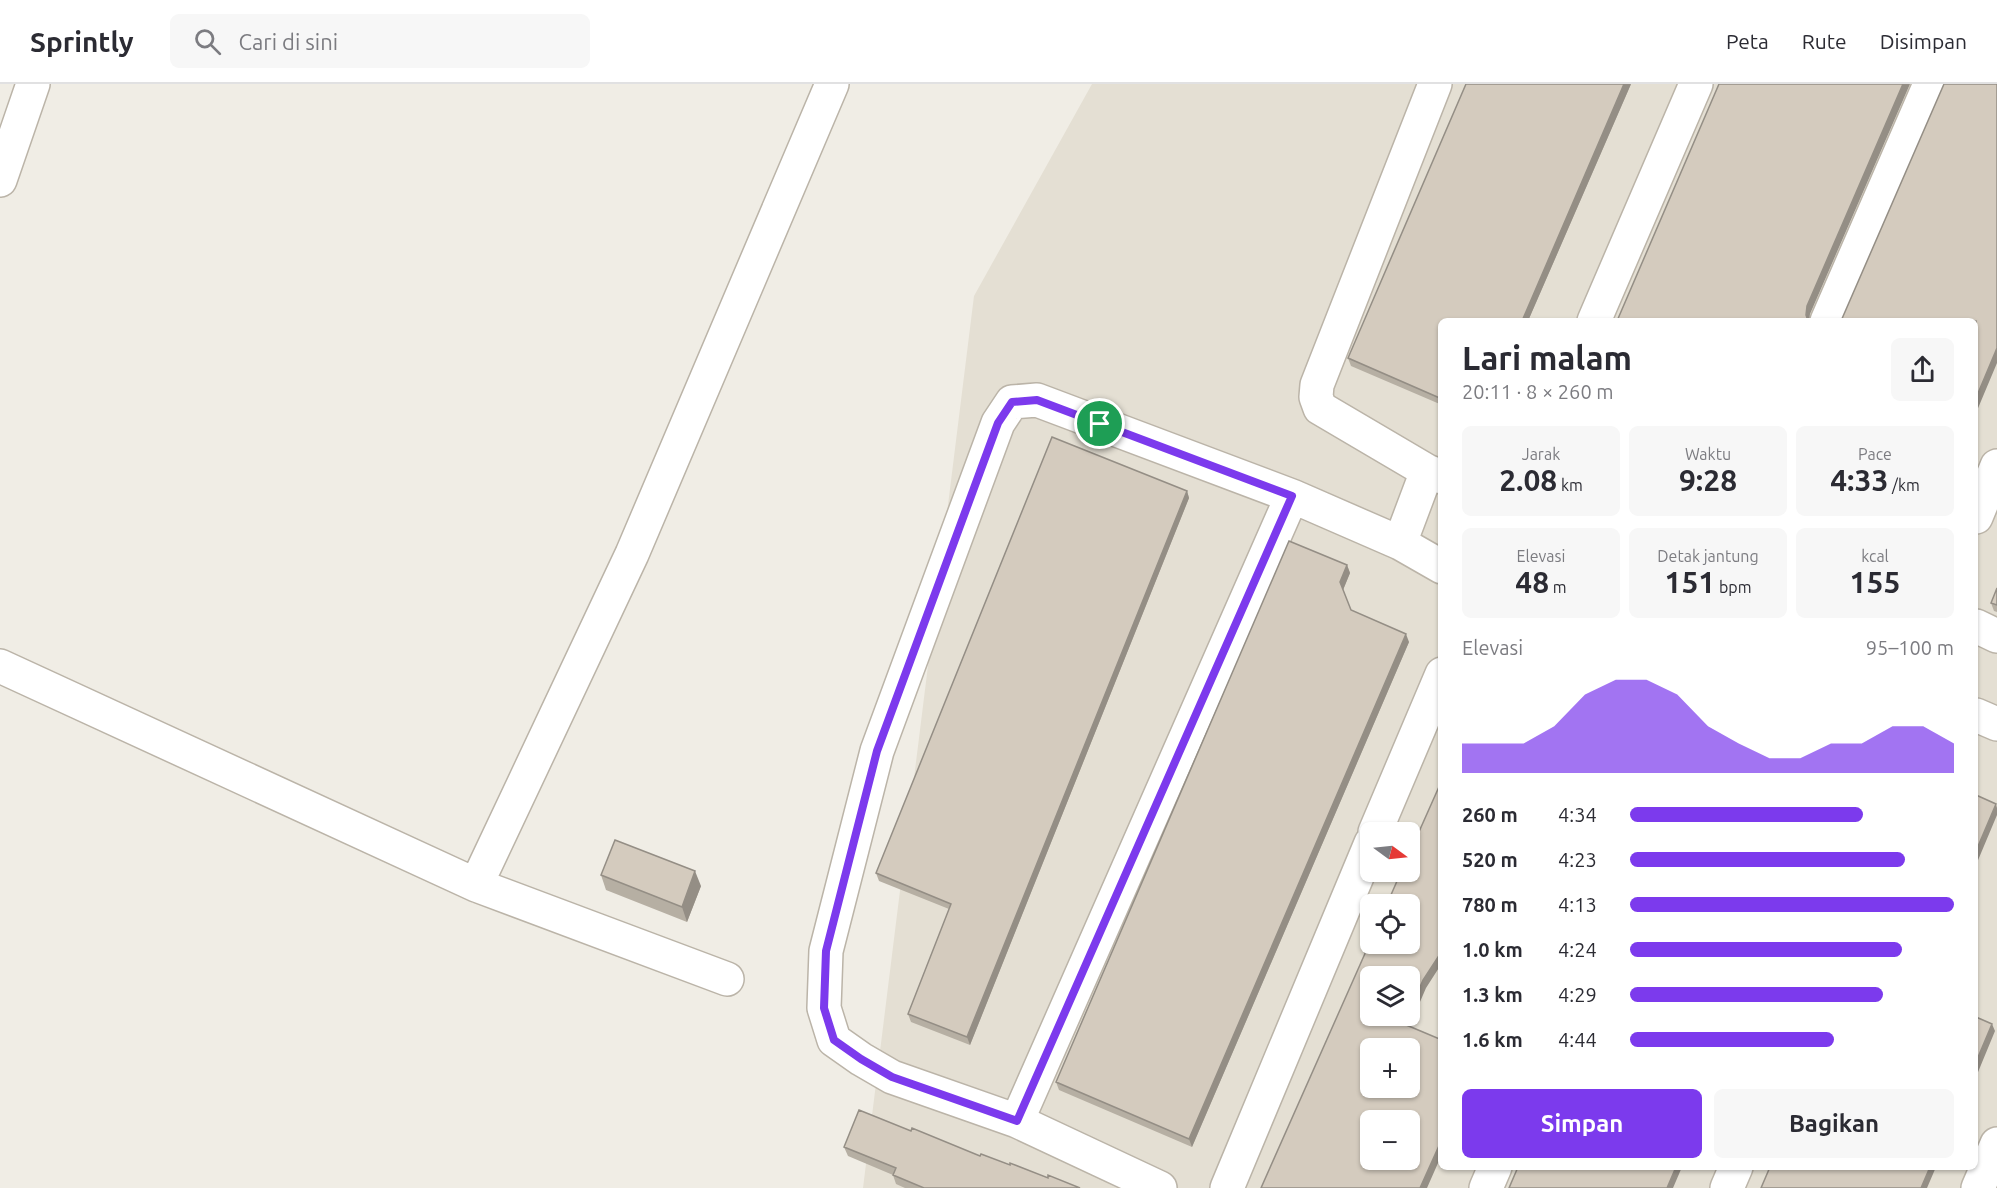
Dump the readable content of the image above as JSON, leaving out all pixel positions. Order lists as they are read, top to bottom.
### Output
{
  "north": "right",
  "page": {
    "header": "Sprintly",
    "search": "Cari di sini",
    "nav": ["Peta", "Rute", "Disimpan"],
    "heading": ["Lari malam", "20:11 · 8 × 260 m"],
    "stats": [
      ["Jarak", "2.08 km"],
      ["Waktu", "9:28"],
      ["Pace", "4:33 /km"],
      ["Elevasi", "48 m"],
      ["Detak jantung", "151 bpm"],
      ["kcal", "155"]
    ],
    "chart": ["Elevasi", "95–100 m"],
    "list": [
      {
        "name": "260 m",
        "note": "4:34"
      },
      {
        "name": "520 m",
        "note": "4:23"
      },
      {
        "name": "780 m",
        "note": "4:13"
      },
      {
        "name": "1.0 km",
        "note": "4:24"
      },
      {
        "name": "1.3 km",
        "note": "4:29"
      },
      {
        "name": "1.6 km",
        "note": "4:44"
      }
    ],
    "map_buttons": ["+", "−"],
    "buttons": ["Simpan", "Bagikan"]
  }
}
